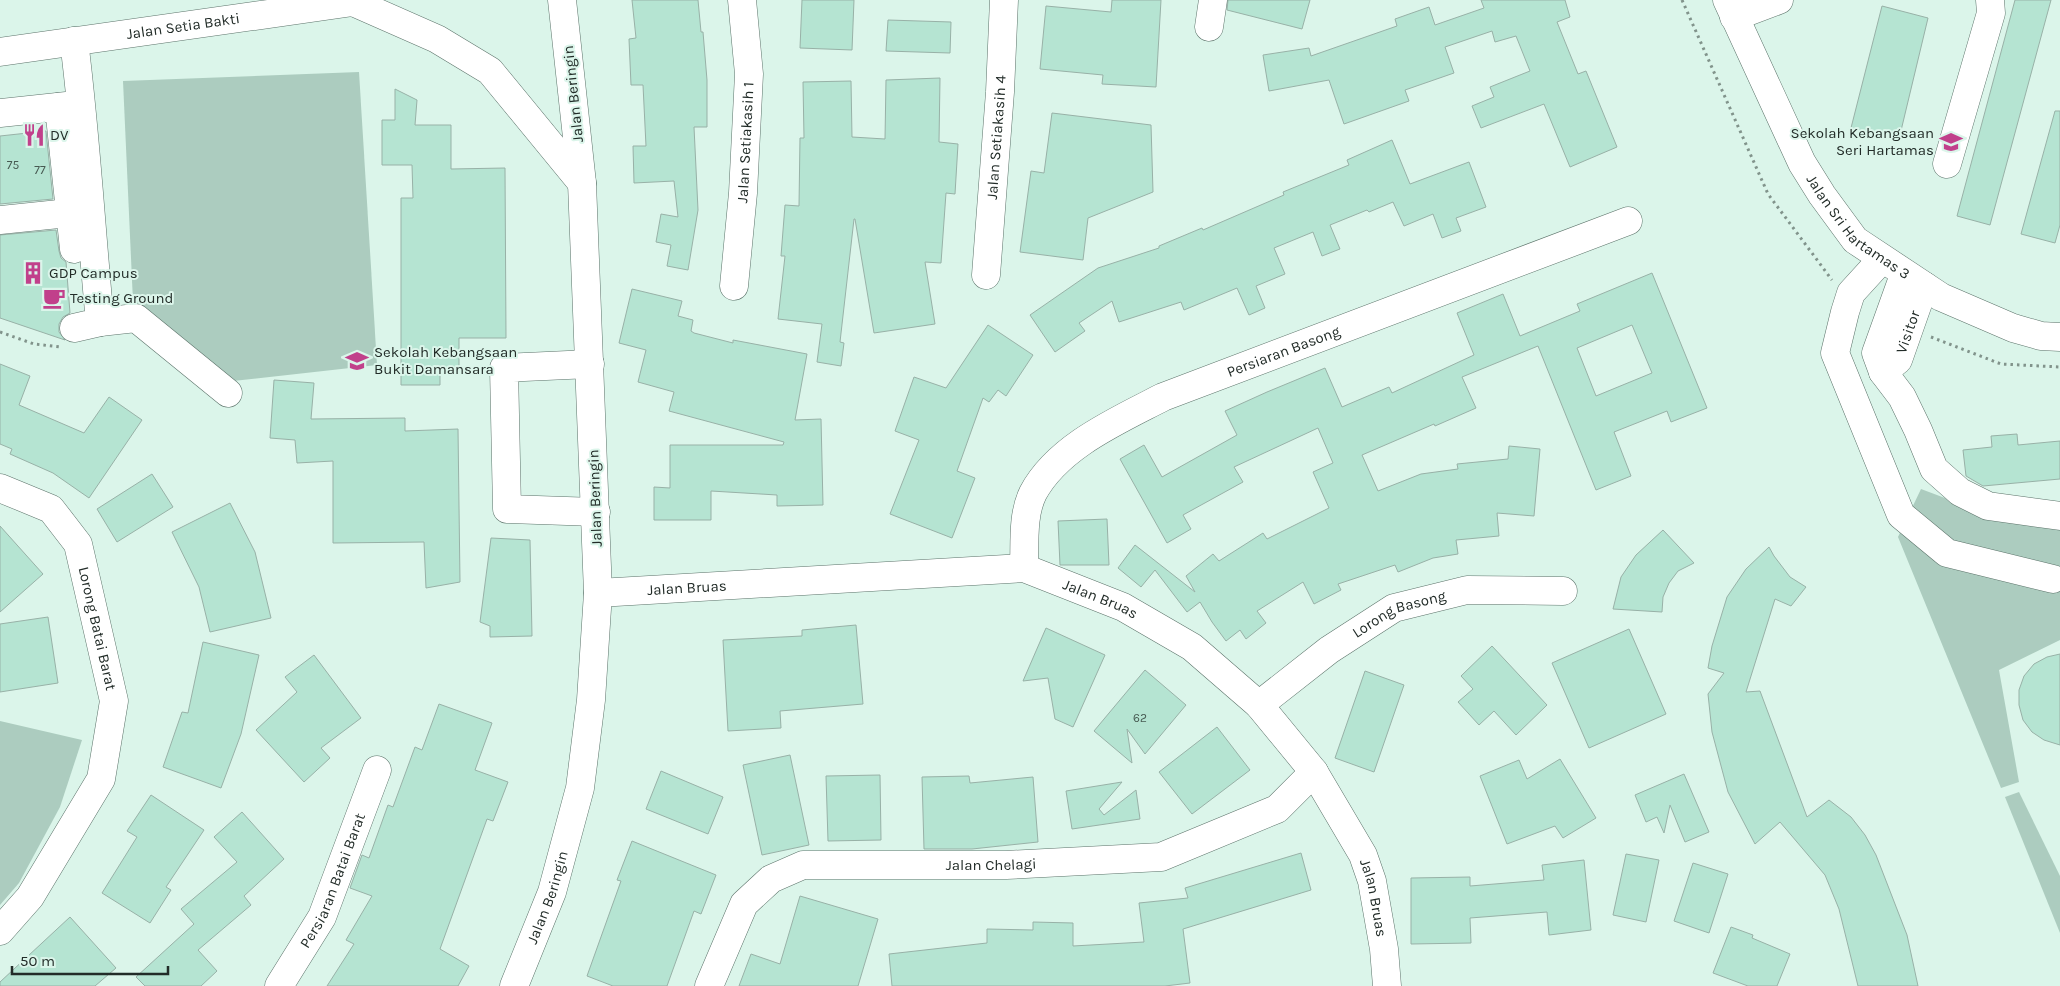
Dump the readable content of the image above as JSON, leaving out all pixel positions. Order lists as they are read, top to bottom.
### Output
{
  "streets": {
    "street": [
      "Jalan Setia Bakti",
      "Jalan Beringin",
      "Jalan Setiakasih 4",
      "Jalan Setiakasih 1",
      "Jalan Sri Hartamas 3",
      "Persiaran Basong",
      "Jalan Bruas",
      "Lorong Basong",
      "Lorong Batai Barat",
      "Jalan Chelagi",
      "Persiaran Batai Barat"
    ]
  },
  "crossings": [
    ["Jalan Beringin", "Jalan Bruas"],
    ["Persiaran Basong", "Jalan Bruas"],
    ["Jalan Bruas", "Lorong Basong"],
    ["Jalan Bruas", "Jalan Chelagi"]
  ],
  "places": {
    "restaurant": ["DV"],
    "school or university": ["Sekolah Kebangsaan Seri Hartamas", "Sekolah Kebangsaan Bukit Damansara"],
    "building": ["GDP Campus"],
    "cafe": ["Testing Ground"]
  },
  "house_numbers": ["75", "77", "62"],
  "scale_bar": "50 m"
}
